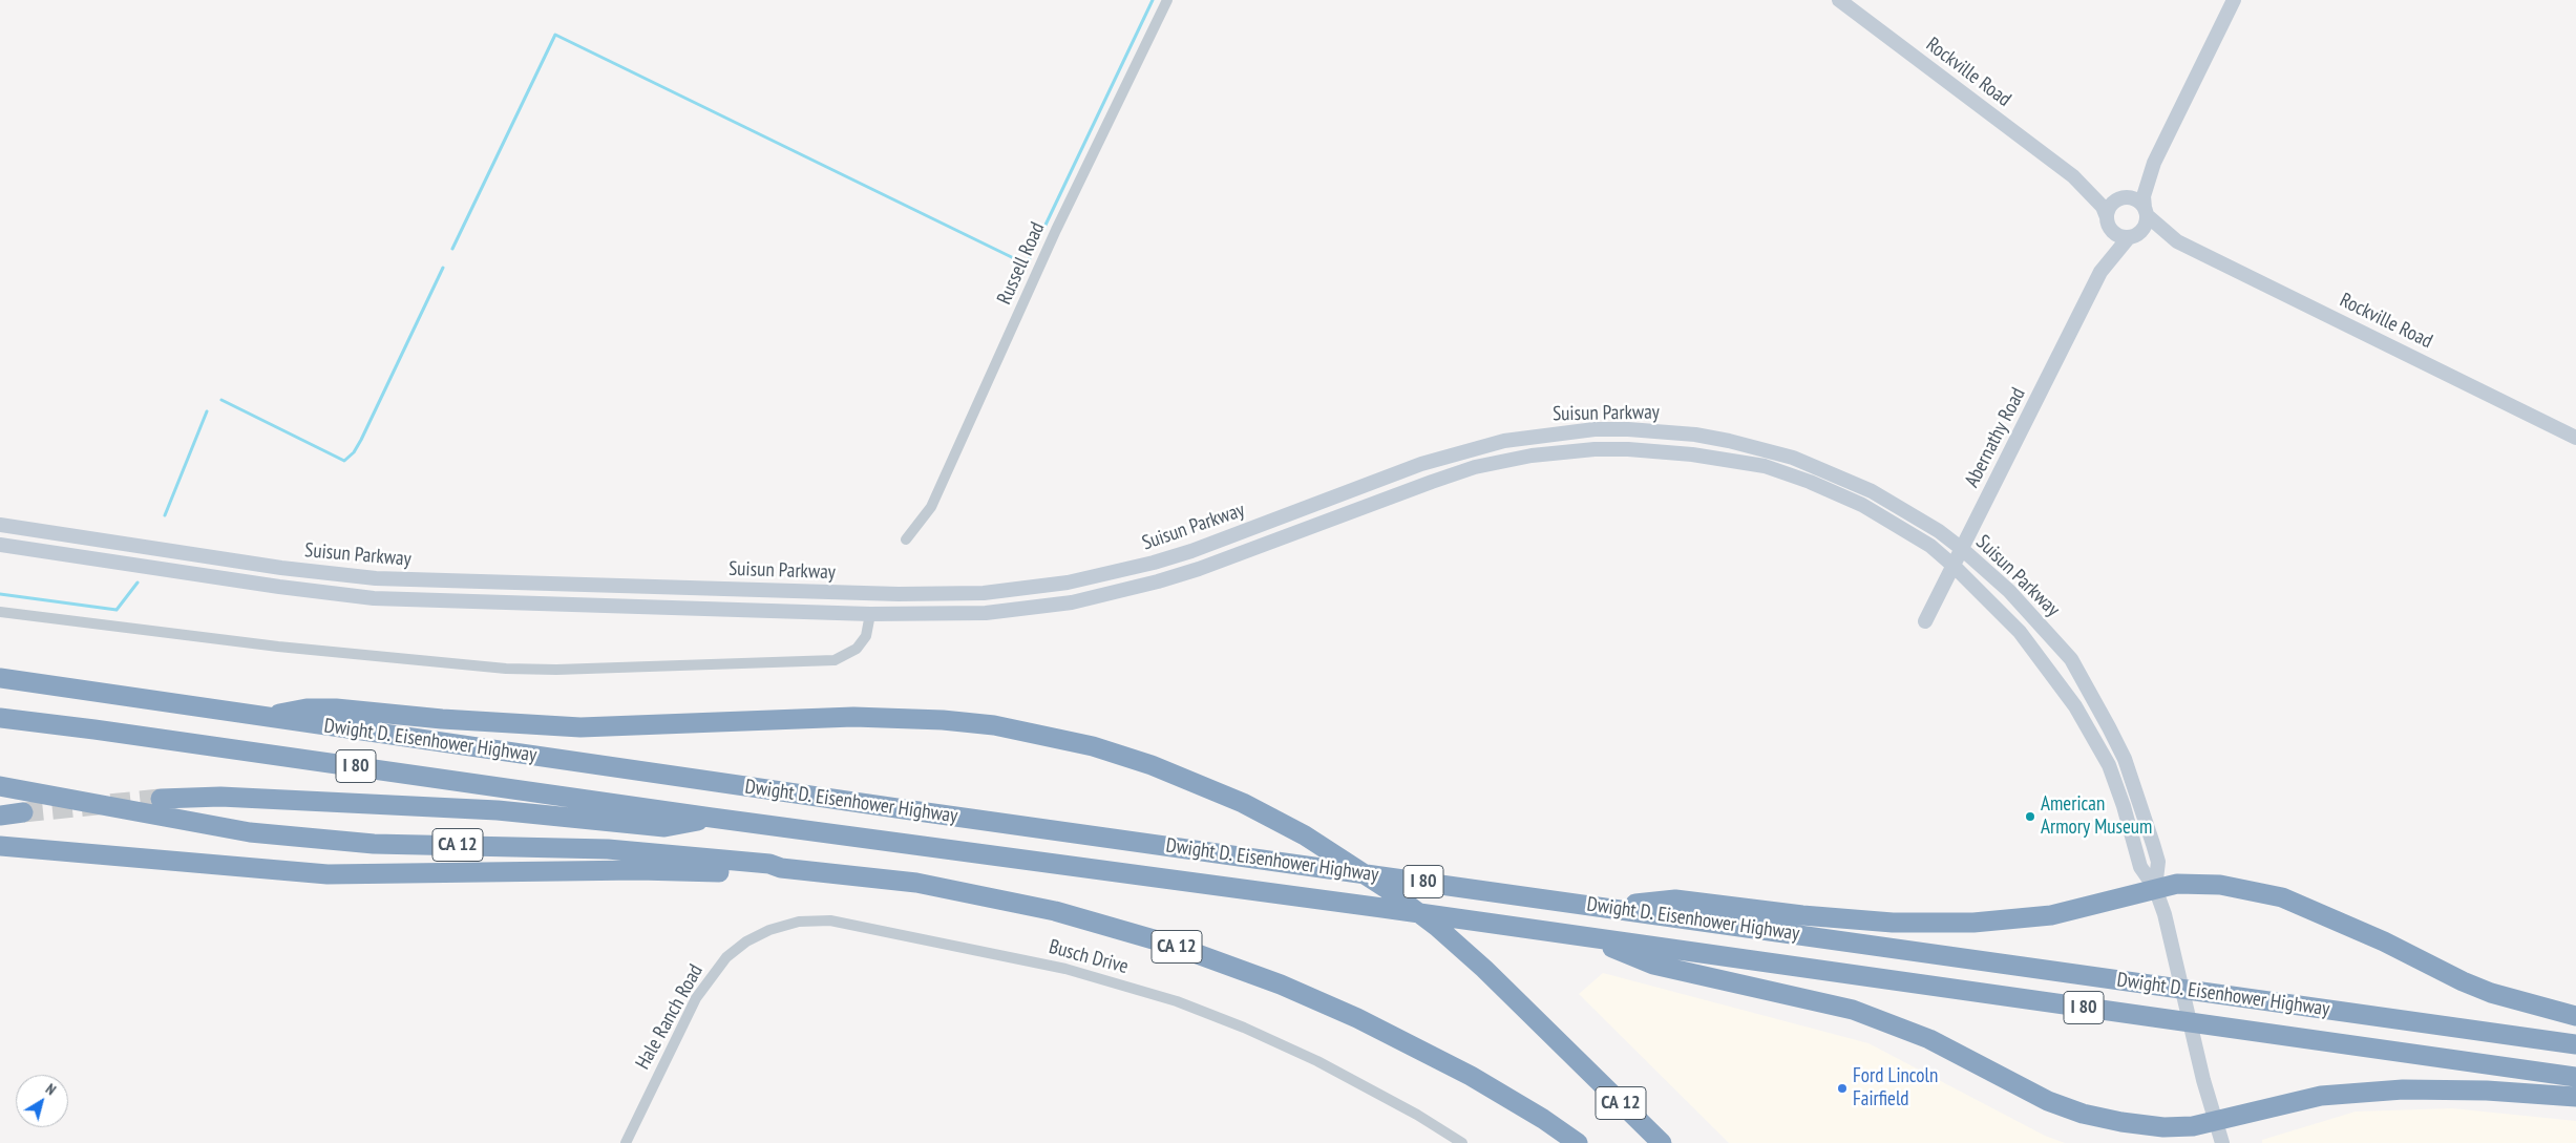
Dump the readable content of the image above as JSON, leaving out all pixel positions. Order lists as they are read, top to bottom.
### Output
{
  "streets": {
    "highway": ["Dwight D. Eisenhower Highway", "I 80", "CA 12"],
    "main road": ["Rockville Road", "Suisun Parkway", "Abernathy Road"],
    "street": ["Russell Road", "Busch Drive", "Hale Ranch Road"]
  },
  "crossings": [
    ["Rockville Road", "Abernathy Road"],
    ["Suisun Parkway", "Abernathy Road"],
    ["Dwight D. Eisenhower Highway", "CA 12"],
    ["Busch Drive", "Hale Ranch Road"]
  ],
  "places": ["American Armory Museum", "Ford Lincoln Fairfield"],
  "north": "top right"
}
